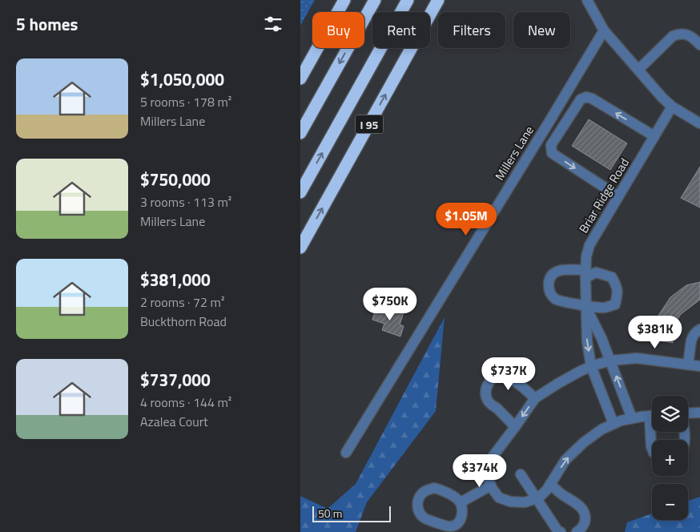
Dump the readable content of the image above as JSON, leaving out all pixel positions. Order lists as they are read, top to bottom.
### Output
{
  "streets": {
    "highway": ["I 95"],
    "street": ["Millers Lane", "Briar Ridge Road"]
  },
  "scale_bar": "50 m",
  "page": {
    "heading": "5 homes",
    "chip": [
      "Buy",
      "Rent",
      "Filters",
      "New"
    ],
    "list": [
      {
        "name": "$1,050,000",
        "note": "5 rooms · 178 m² · Millers Lane"
      },
      {
        "name": "$750,000",
        "note": "3 rooms · 113 m² · Millers Lane"
      },
      {
        "name": "$381,000",
        "note": "2 rooms · 72 m² · Buckthorn Road"
      },
      {
        "name": "$737,000",
        "note": "4 rooms · 144 m² · Azalea Court"
      }
    ],
    "price": [
      "$1.05M",
      "$750K",
      "$381K",
      "$737K",
      "$374K"
    ],
    "map_buttons": ["+", "−"],
    "scale": "50 m"
  }
}
